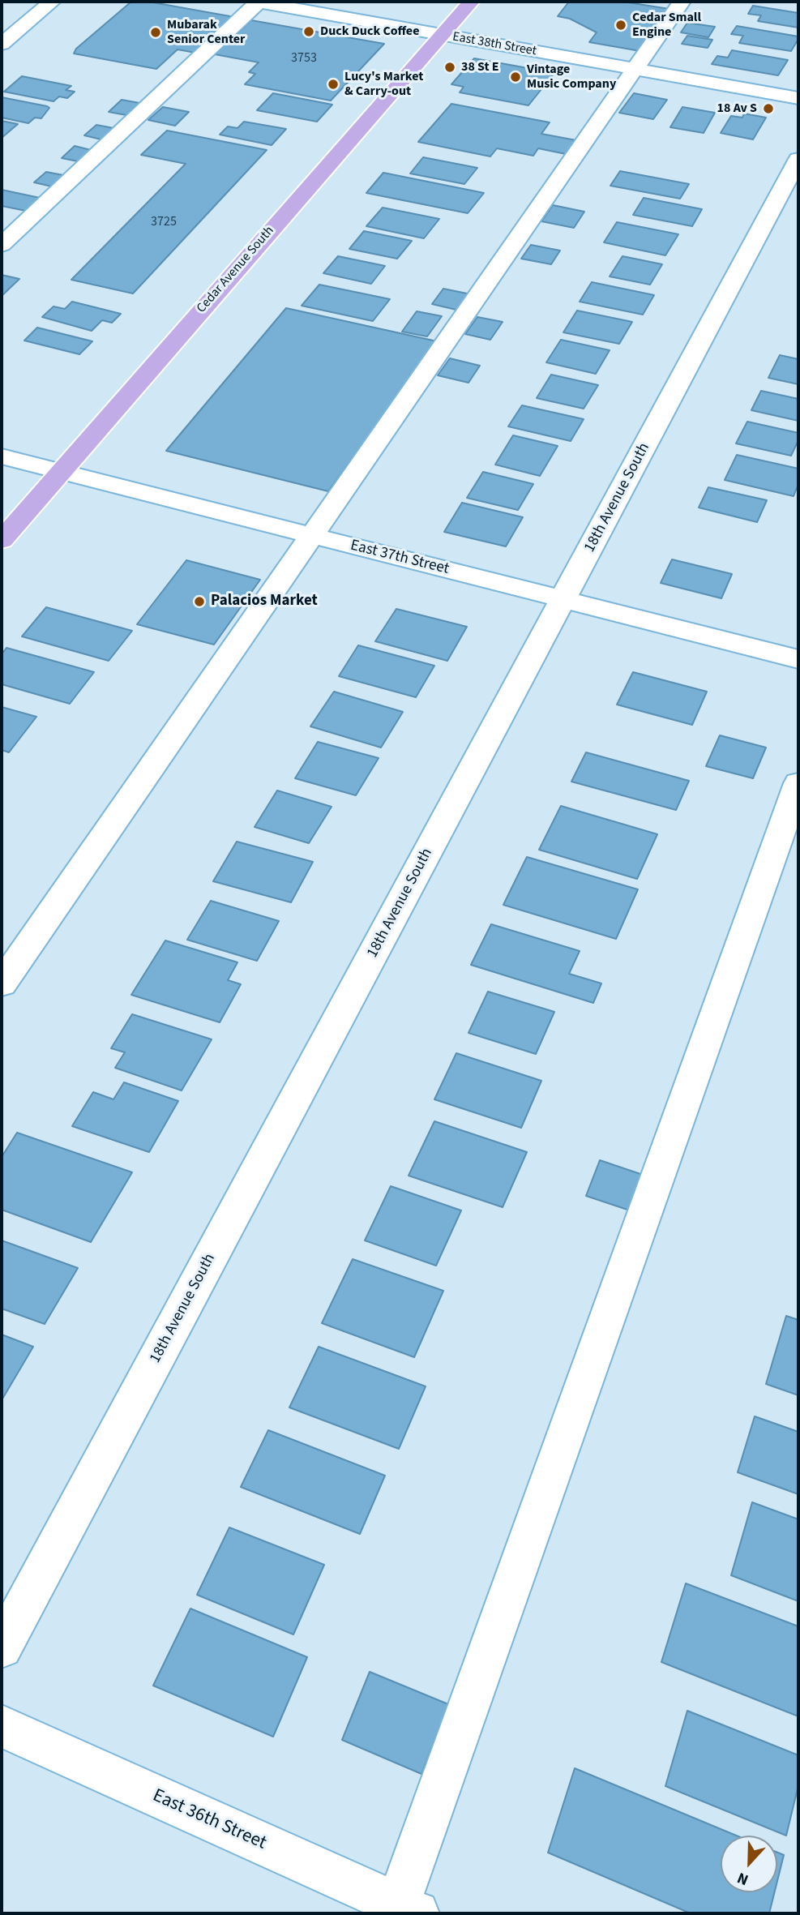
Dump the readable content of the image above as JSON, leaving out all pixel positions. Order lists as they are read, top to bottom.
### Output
{
  "streets": {
    "main road": ["Cedar Avenue South"],
    "street": [
      "East 38th Street",
      "18th Avenue South",
      "East 37th Street",
      "East 36th Street"
    ]
  },
  "crossings": [
    ["East 38th Street", "Cedar Avenue South"],
    ["Cedar Avenue South", "East 37th Street"],
    ["18th Avenue South", "East 37th Street"]
  ],
  "places": [
    "Cedar Small Engine",
    "Duck Duck Coffee",
    "Mubarak Senior Center",
    "38 St E",
    "Vintage Music Company",
    "Lucy's Market & Carry-out",
    "18 Av S",
    "Palacios Market"
  ],
  "house_numbers": ["3753", "3725"],
  "north": "bottom"
}
